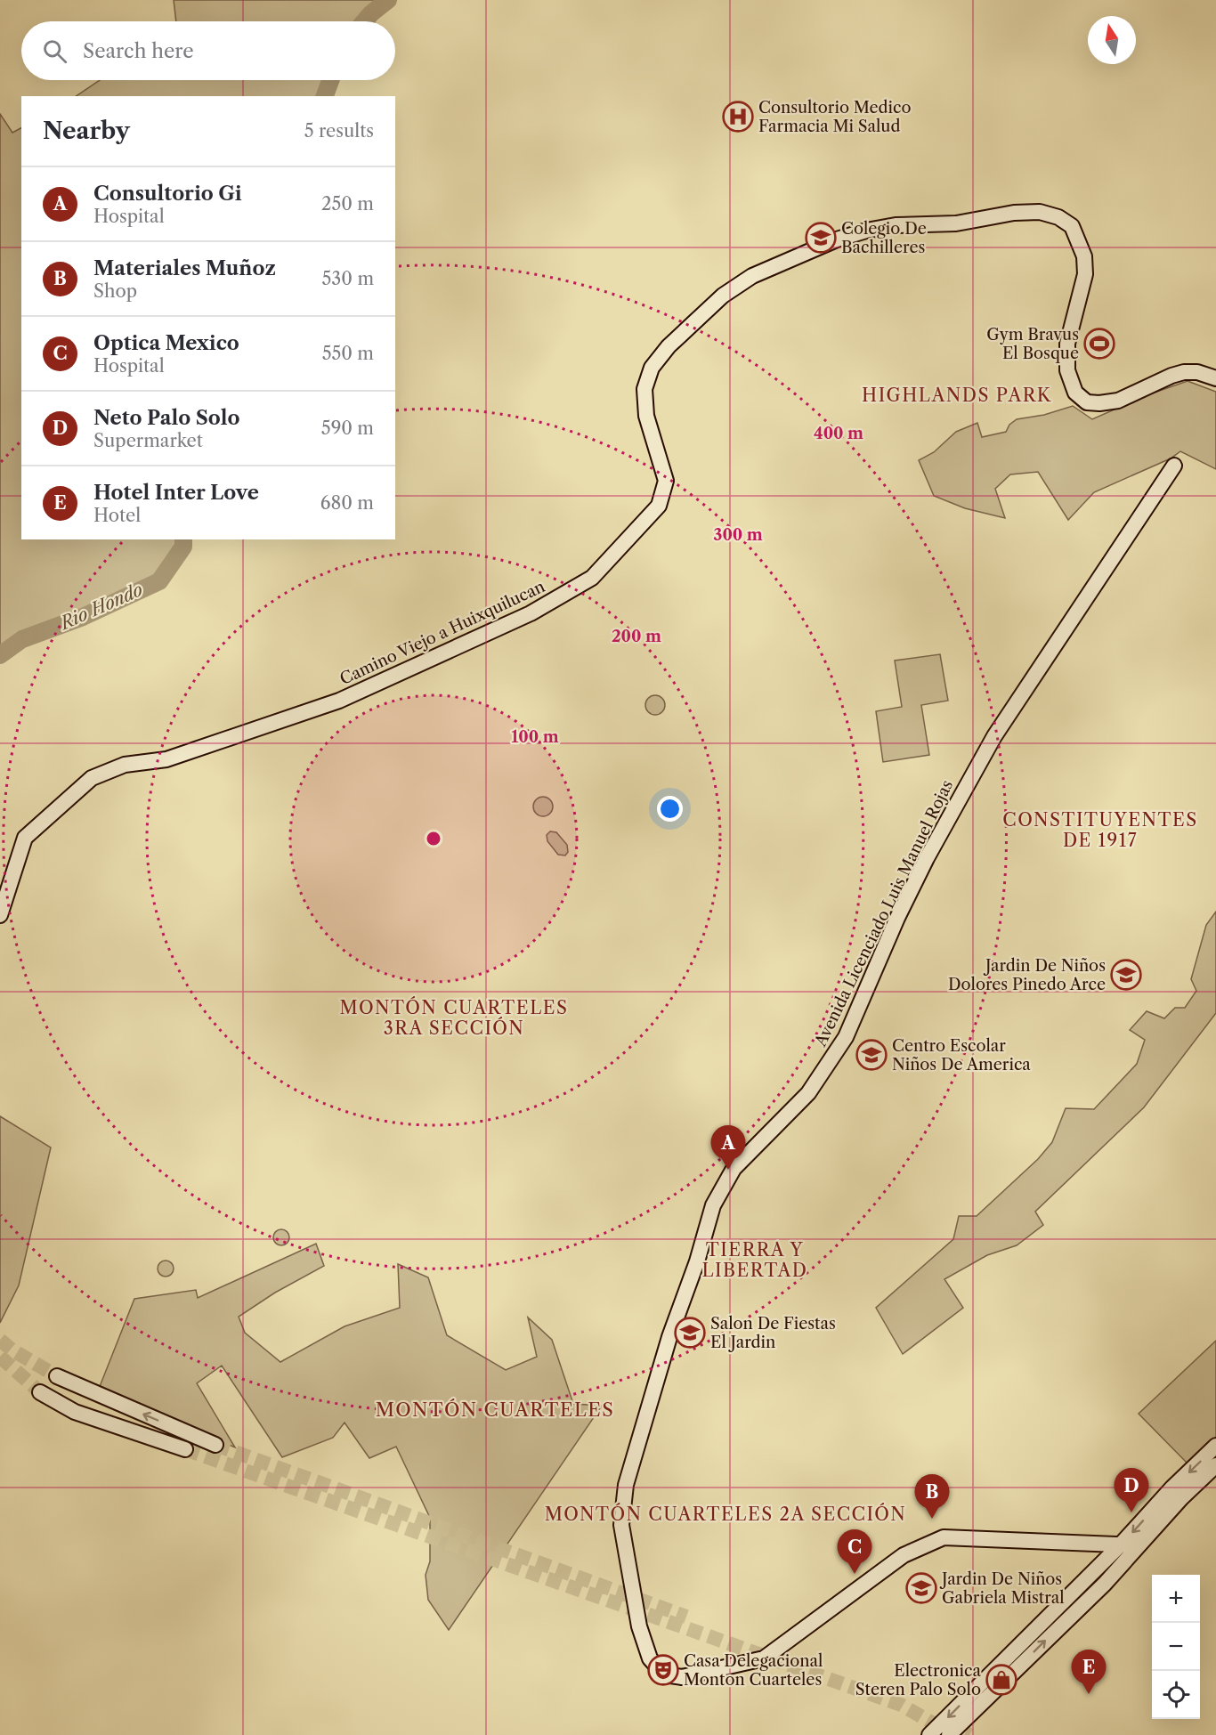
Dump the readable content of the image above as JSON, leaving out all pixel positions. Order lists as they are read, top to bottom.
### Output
{
  "streets": {
    "main road": ["Camino Viejo a Huixquilucan", "Avenida Licenciado Luis Manuel Rojas"]
  },
  "districts": [
    "HIGHLANDS PARK",
    "CONSTITUYENTES DE 1917",
    "MONTÓN CUARTELES 3RA SECCIÓN",
    "TIERRA Y LIBERTAD",
    "MONTÓN CUARTELES",
    "MONTÓN CUARTELES 2A SECCIÓN"
  ],
  "water": ["Rio Hondo"],
  "places": {
    "hospital": ["Consultorio Medico Farmacia Mi Salud"],
    "school or university": [
      "Colegio De Bachilleres",
      "Jardin De Niños Dolores Pinedo Arce",
      "Centro Escolar Niños De America",
      "Salon De Fiestas El Jardin",
      "Jardin De Niños Gabriela Mistral"
    ],
    "sports": ["Gym Bravus El Bosque"],
    "theatre": ["Casa Delegacional Monton Cuarteles"],
    "shop": ["Electronica Steren Palo Solo"]
  },
  "north": "top",
  "page": {
    "search": "Search here",
    "heading": ["Nearby", "5 results"],
    "list": [
      {
        "mark": "A",
        "name": "Consultorio Gi",
        "note": "Hospital",
        "value": "250 m"
      },
      {
        "mark": "B",
        "name": "Materiales Muñoz",
        "note": "Shop",
        "value": "530 m"
      },
      {
        "mark": "C",
        "name": "Optica Mexico",
        "note": "Hospital",
        "value": "550 m"
      },
      {
        "mark": "D",
        "name": "Neto Palo Solo",
        "note": "Supermarket",
        "value": "590 m"
      },
      {
        "mark": "E",
        "name": "Hotel Inter Love",
        "note": "Hotel",
        "value": "680 m"
      }
    ],
    "pins": [
      "A",
      "D",
      "B",
      "C",
      "E"
    ],
    "map_buttons": ["+", "−"]
  },
  "rings": [
    "400 m",
    "300 m",
    "200 m",
    "100 m"
  ]
}
